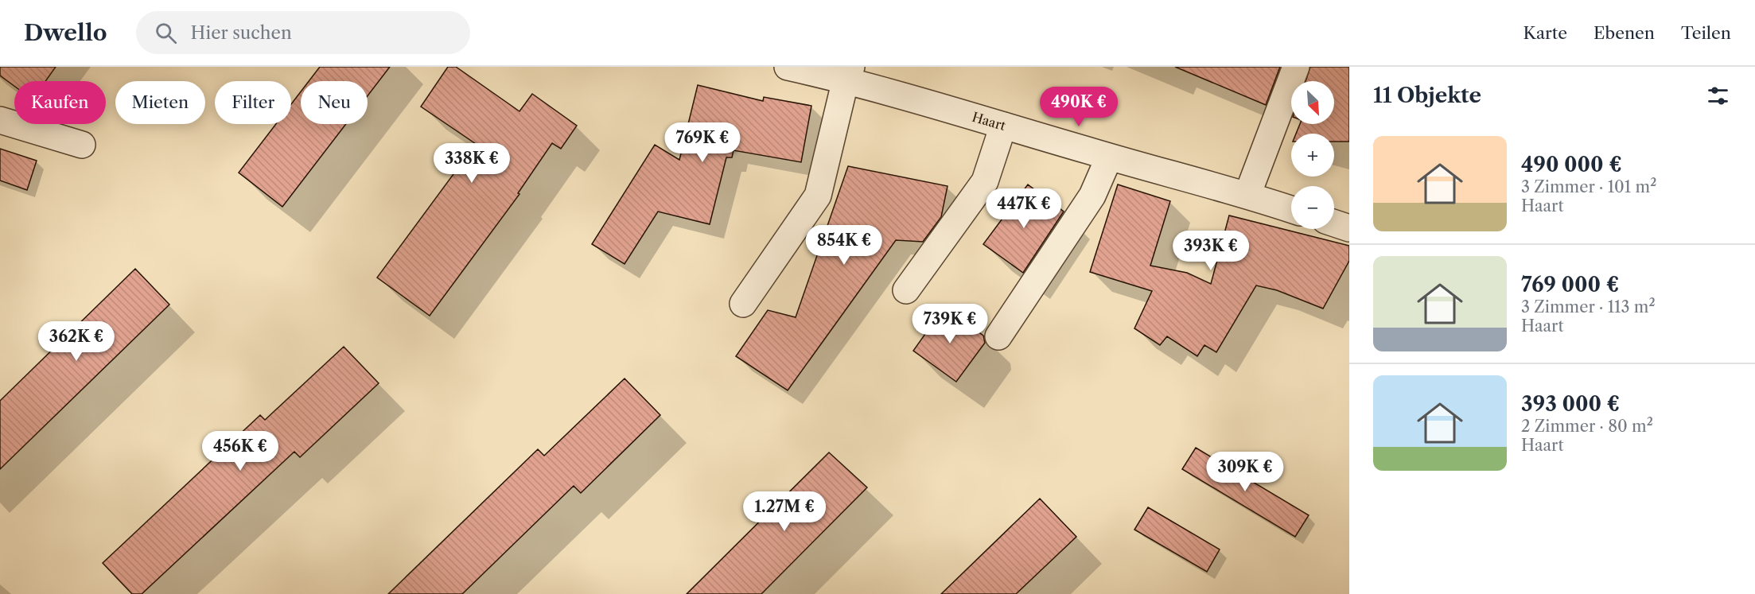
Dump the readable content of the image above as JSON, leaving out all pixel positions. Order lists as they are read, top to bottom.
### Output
{
  "streets": {
    "street": ["Haart"]
  },
  "north": "bottom right",
  "page": {
    "header": "Dwello",
    "search": "Hier suchen",
    "nav": ["Karte", "Ebenen", "Teilen"],
    "heading": "11 Objekte",
    "map_buttons": ["+", "−"],
    "chip": [
      "Kaufen",
      "Mieten",
      "Filter",
      "Neu"
    ],
    "price": [
      "490K €",
      "769K €",
      "338K €",
      "447K €",
      "854K €",
      "393K €",
      "739K €",
      "362K €",
      "456K €",
      "309K €",
      "1.27M €"
    ],
    "list": [
      {
        "name": "490 000 €",
        "note": "3 Zimmer · 101 m² · Haart"
      },
      {
        "name": "769 000 €",
        "note": "3 Zimmer · 113 m² · Haart"
      },
      {
        "name": "393 000 €",
        "note": "2 Zimmer · 80 m² · Haart"
      }
    ]
  }
}
